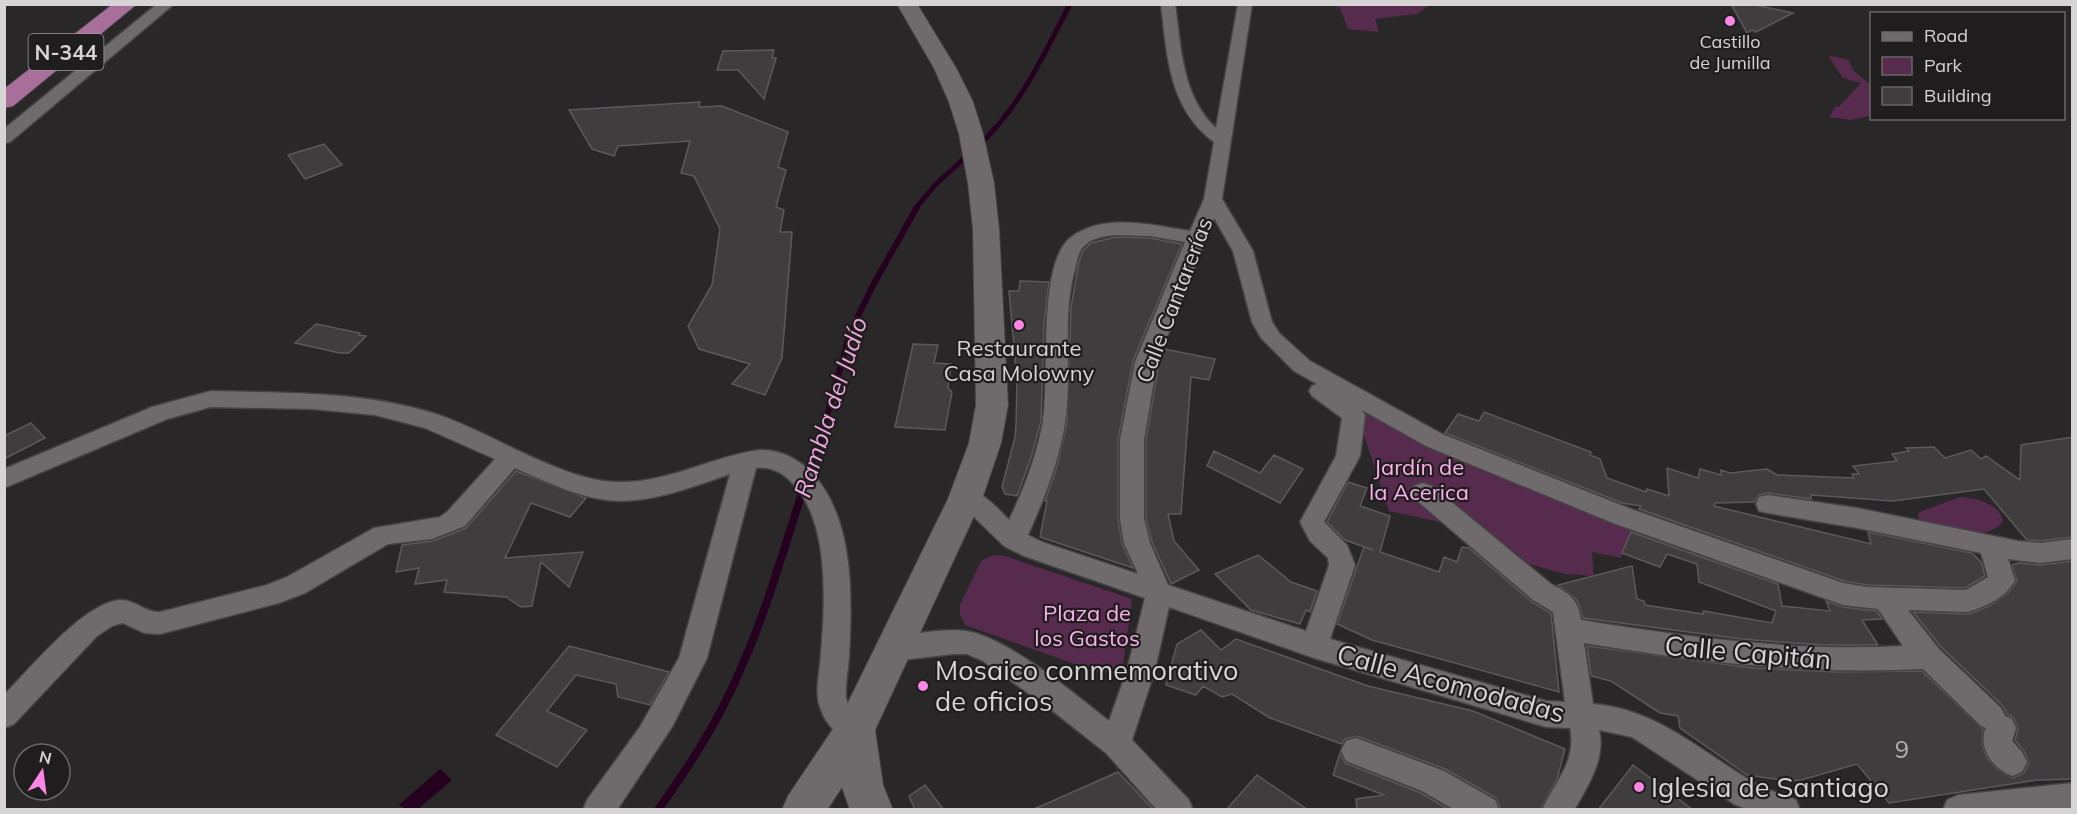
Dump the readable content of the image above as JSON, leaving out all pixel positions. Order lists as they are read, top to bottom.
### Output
{
  "streets": {
    "highway": ["N-344"],
    "street": ["Calle Cantarerías", "Calle Capitán", "Calle Acomodadas"]
  },
  "crossings": [
    ["Calle Cantarerías", "Calle Acomodadas"]
  ],
  "water": ["Rambla del Judío"],
  "parks": ["Jardín de la Acerica", "Plaza de los Gastos"],
  "places": [
    "Castillo de Jumilla",
    "Restaurante Casa Molowny",
    "Mosaico conmemorativo de oficios",
    "Iglesia de Santiago"
  ],
  "house_numbers": ["9"],
  "legend": ["Road", "Park", "Building"],
  "north": "top"
}
